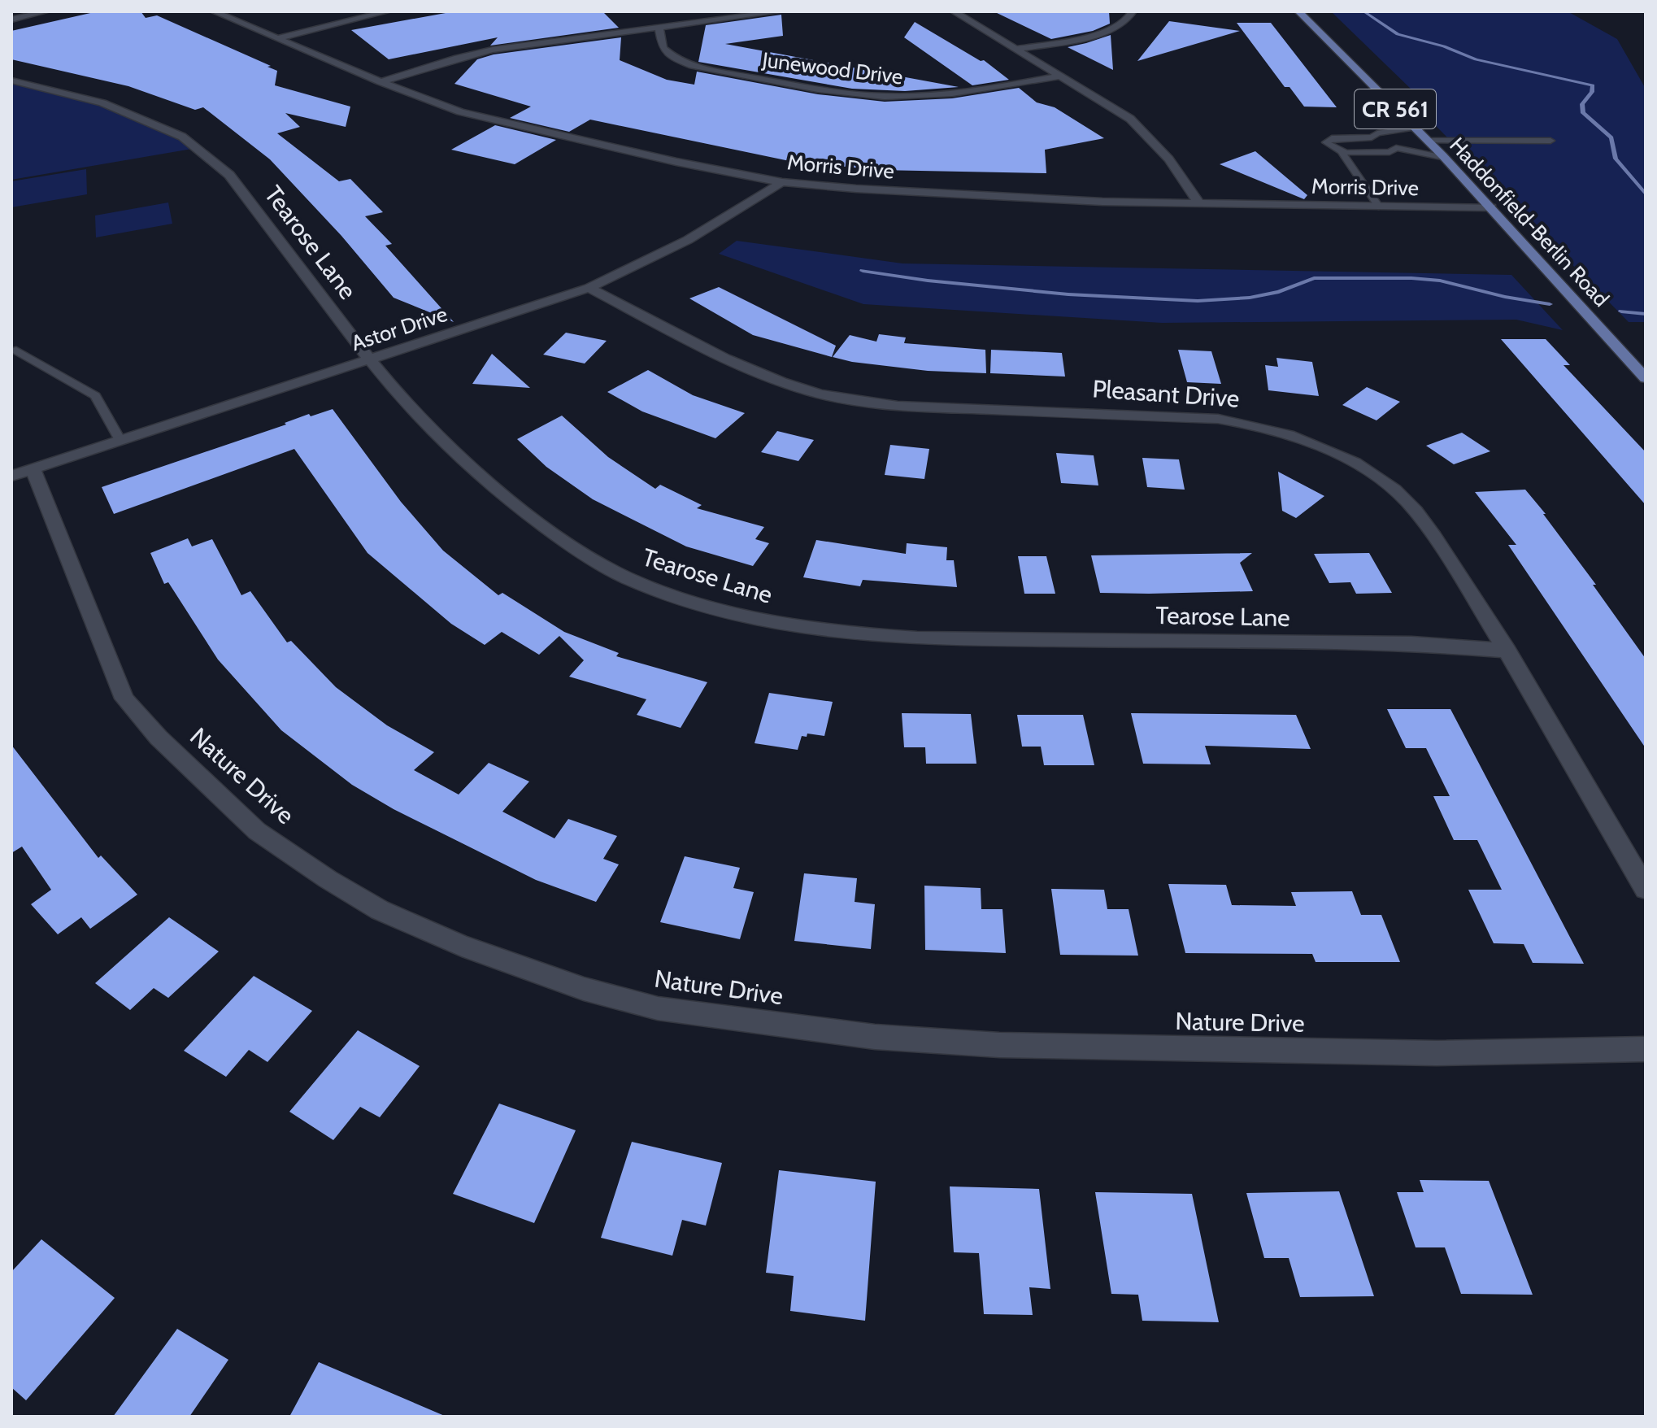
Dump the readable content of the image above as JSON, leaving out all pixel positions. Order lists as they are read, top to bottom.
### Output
{
  "streets": {
    "main road": ["CR 561", "Haddonfield-Berlin Road"],
    "street": [
      "Junewood Drive",
      "Morris Drive",
      "Tearose Lane",
      "Astor Drive",
      "Pleasant Drive",
      "Nature Drive"
    ]
  },
  "crossings": [
    ["Morris Drive", "Haddonfield-Berlin Road"],
    ["Morris Drive", "Astor Drive"],
    ["Tearose Lane", "Astor Drive"],
    ["Tearose Lane", "Pleasant Drive"],
    ["Astor Drive", "Pleasant Drive"],
    ["Astor Drive", "Nature Drive"]
  ]
}
